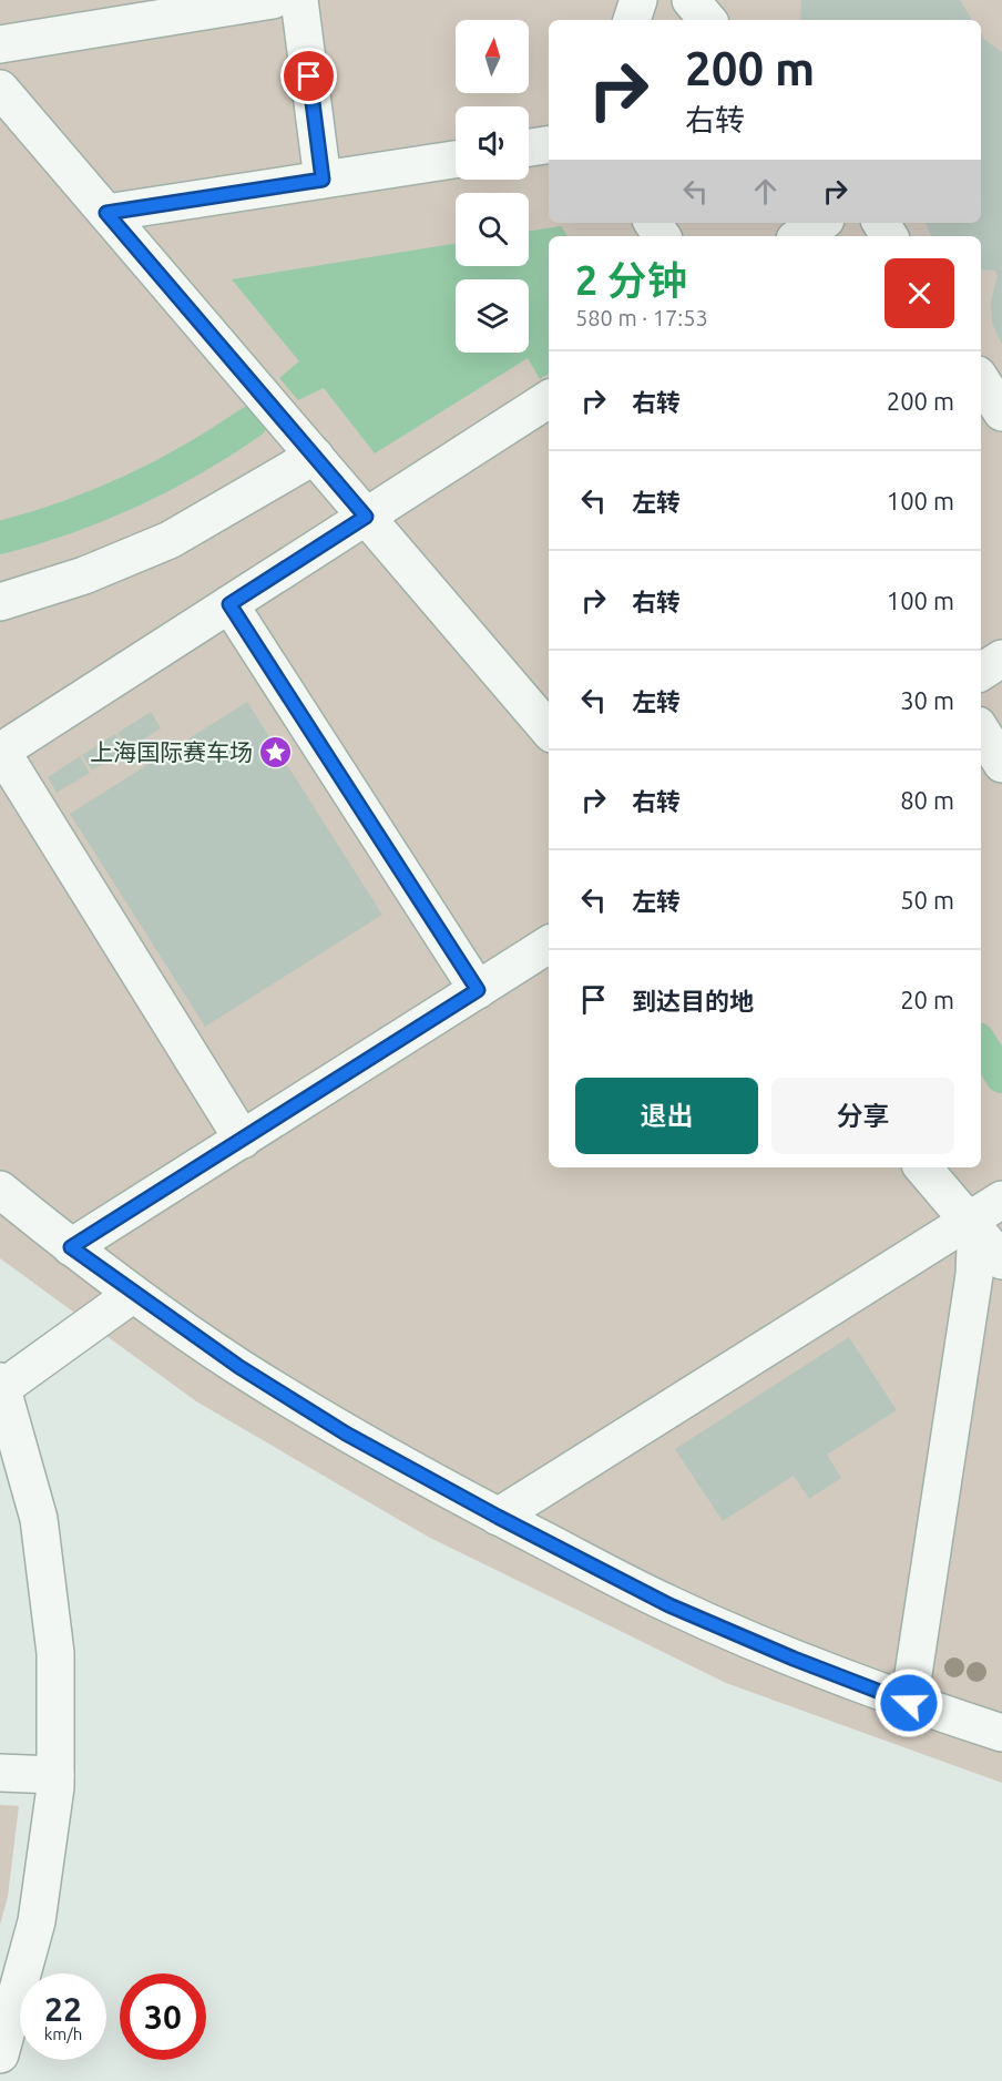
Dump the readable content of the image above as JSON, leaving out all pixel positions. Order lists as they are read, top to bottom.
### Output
{
  "places": {
    "place": ["上海国际赛车场"]
  },
  "north": "top",
  "page": {
    "turn": ["200 m", "右转"],
    "heading": ["2 分钟", "580 m · 17:53"],
    "list": [
      {
        "name": "右转",
        "value": "200 m"
      },
      {
        "name": "左转",
        "value": "100 m"
      },
      {
        "name": "右转",
        "value": "100 m"
      },
      {
        "name": "左转",
        "value": "30 m"
      },
      {
        "name": "右转",
        "value": "80 m"
      },
      {
        "name": "左转",
        "value": "50 m"
      },
      {
        "name": "到达目的地",
        "value": "20 m"
      }
    ],
    "buttons": ["退出", "分享"],
    "speed": "22 km/h",
    "limit": "30"
  }
}
